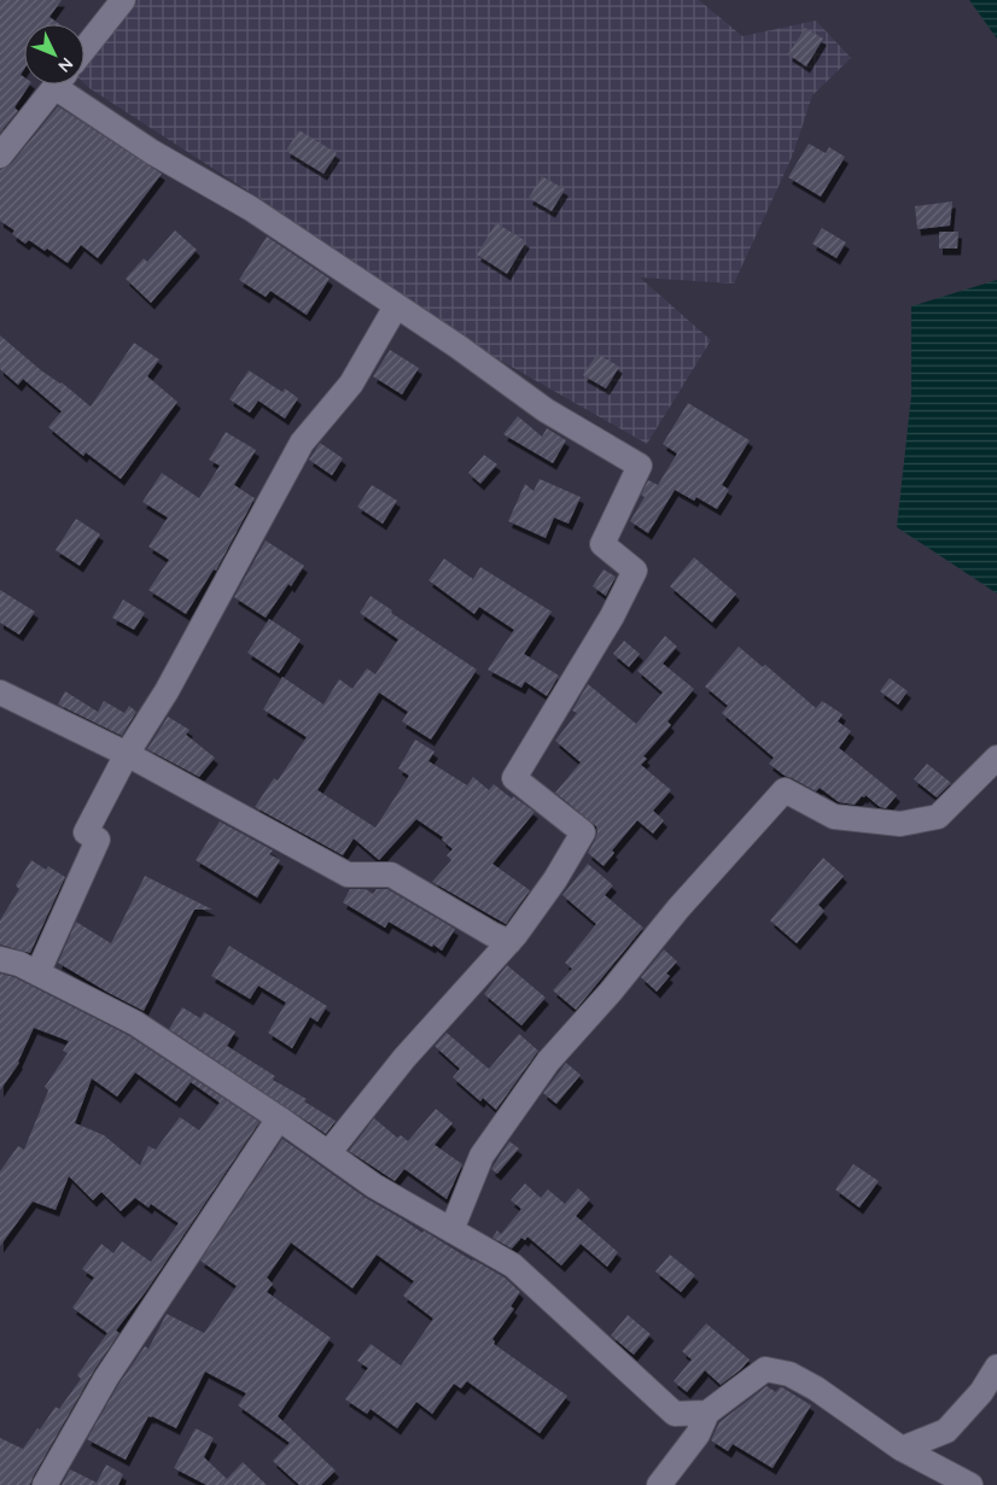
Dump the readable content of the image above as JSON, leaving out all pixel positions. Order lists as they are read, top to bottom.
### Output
{
  "north": "bottom right"
}
